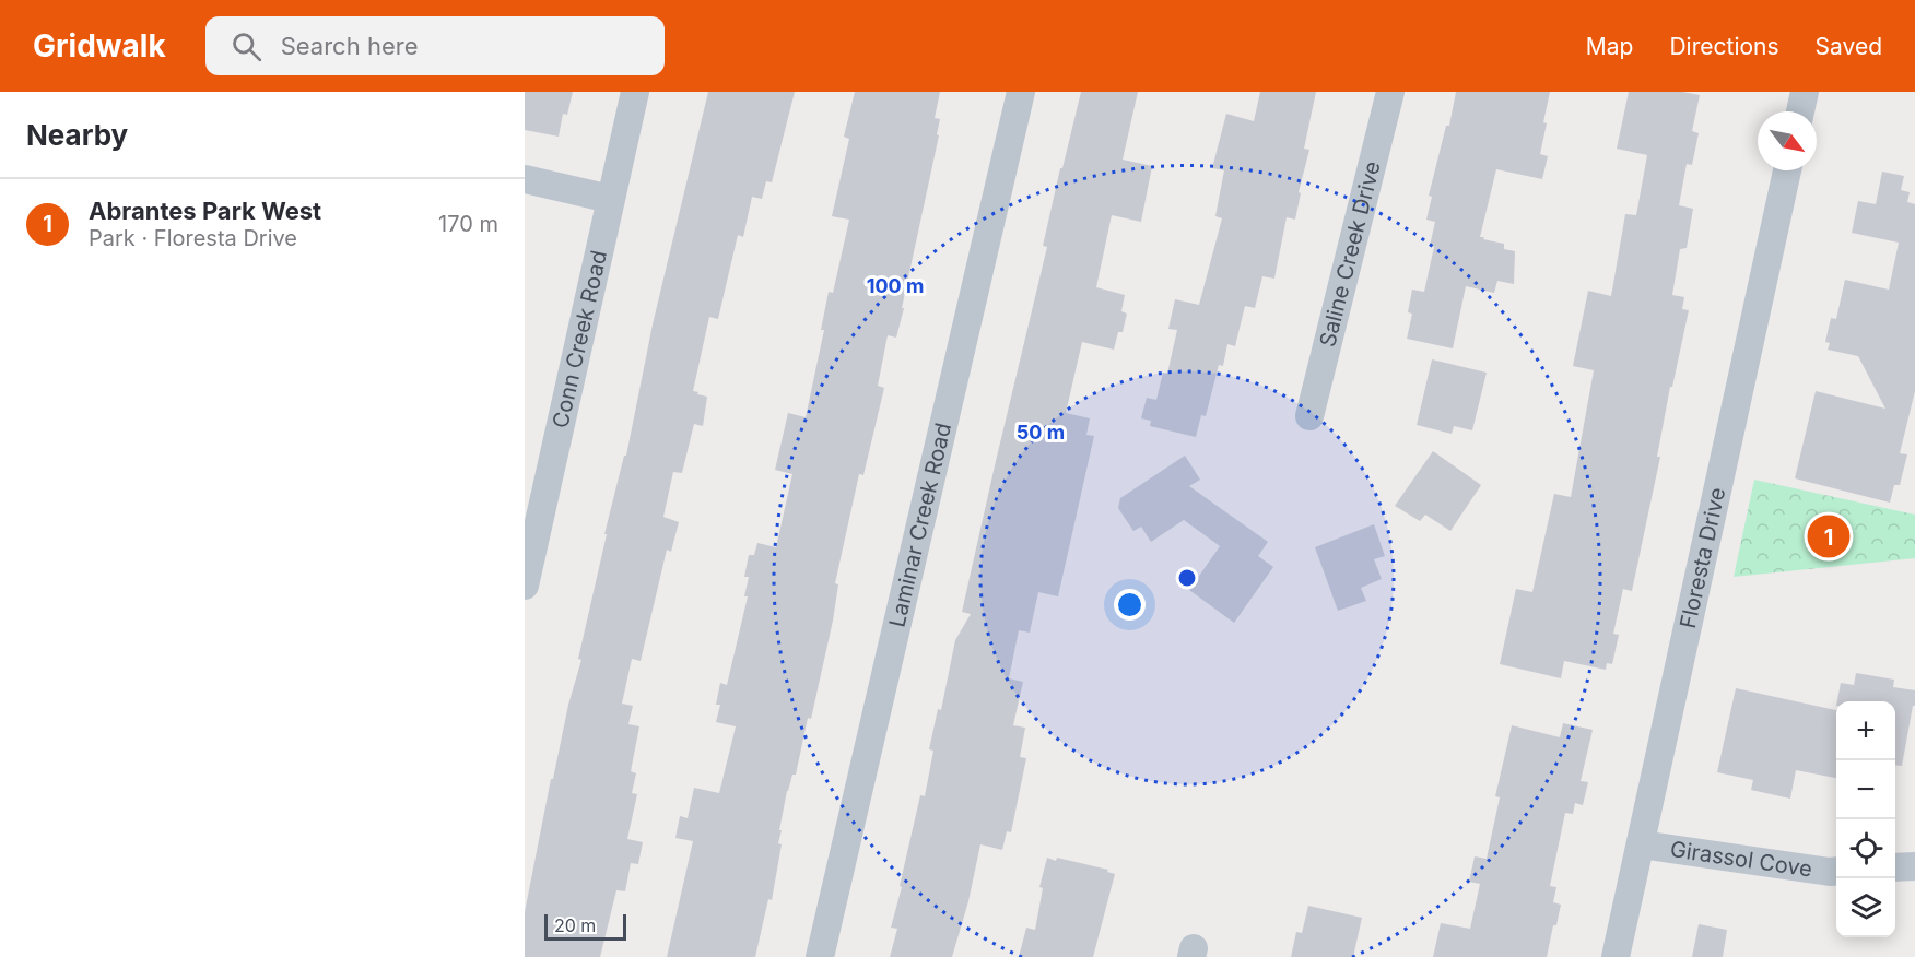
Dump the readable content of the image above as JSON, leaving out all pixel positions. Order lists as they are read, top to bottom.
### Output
{
  "streets": {
    "street": [
      "Saline Creek Drive",
      "Conn Creek Road",
      "Laminar Creek Road",
      "Floresta Drive",
      "Girassol Cove"
    ]
  },
  "crossings": [
    ["Floresta Drive", "Girassol Cove"]
  ],
  "scale_bar": "20 m",
  "north": "bottom right",
  "page": {
    "header": "Gridwalk",
    "search": "Search here",
    "nav": ["Map", "Directions", "Saved"],
    "heading": "Nearby",
    "list": [
      {
        "mark": "1",
        "name": "Abrantes Park West",
        "note": "Park · Floresta Drive",
        "value": "170 m"
      }
    ],
    "pins": "1",
    "map_buttons": ["+", "−"],
    "scale": "20 m"
  },
  "rings": ["100 m", "50 m"]
}
